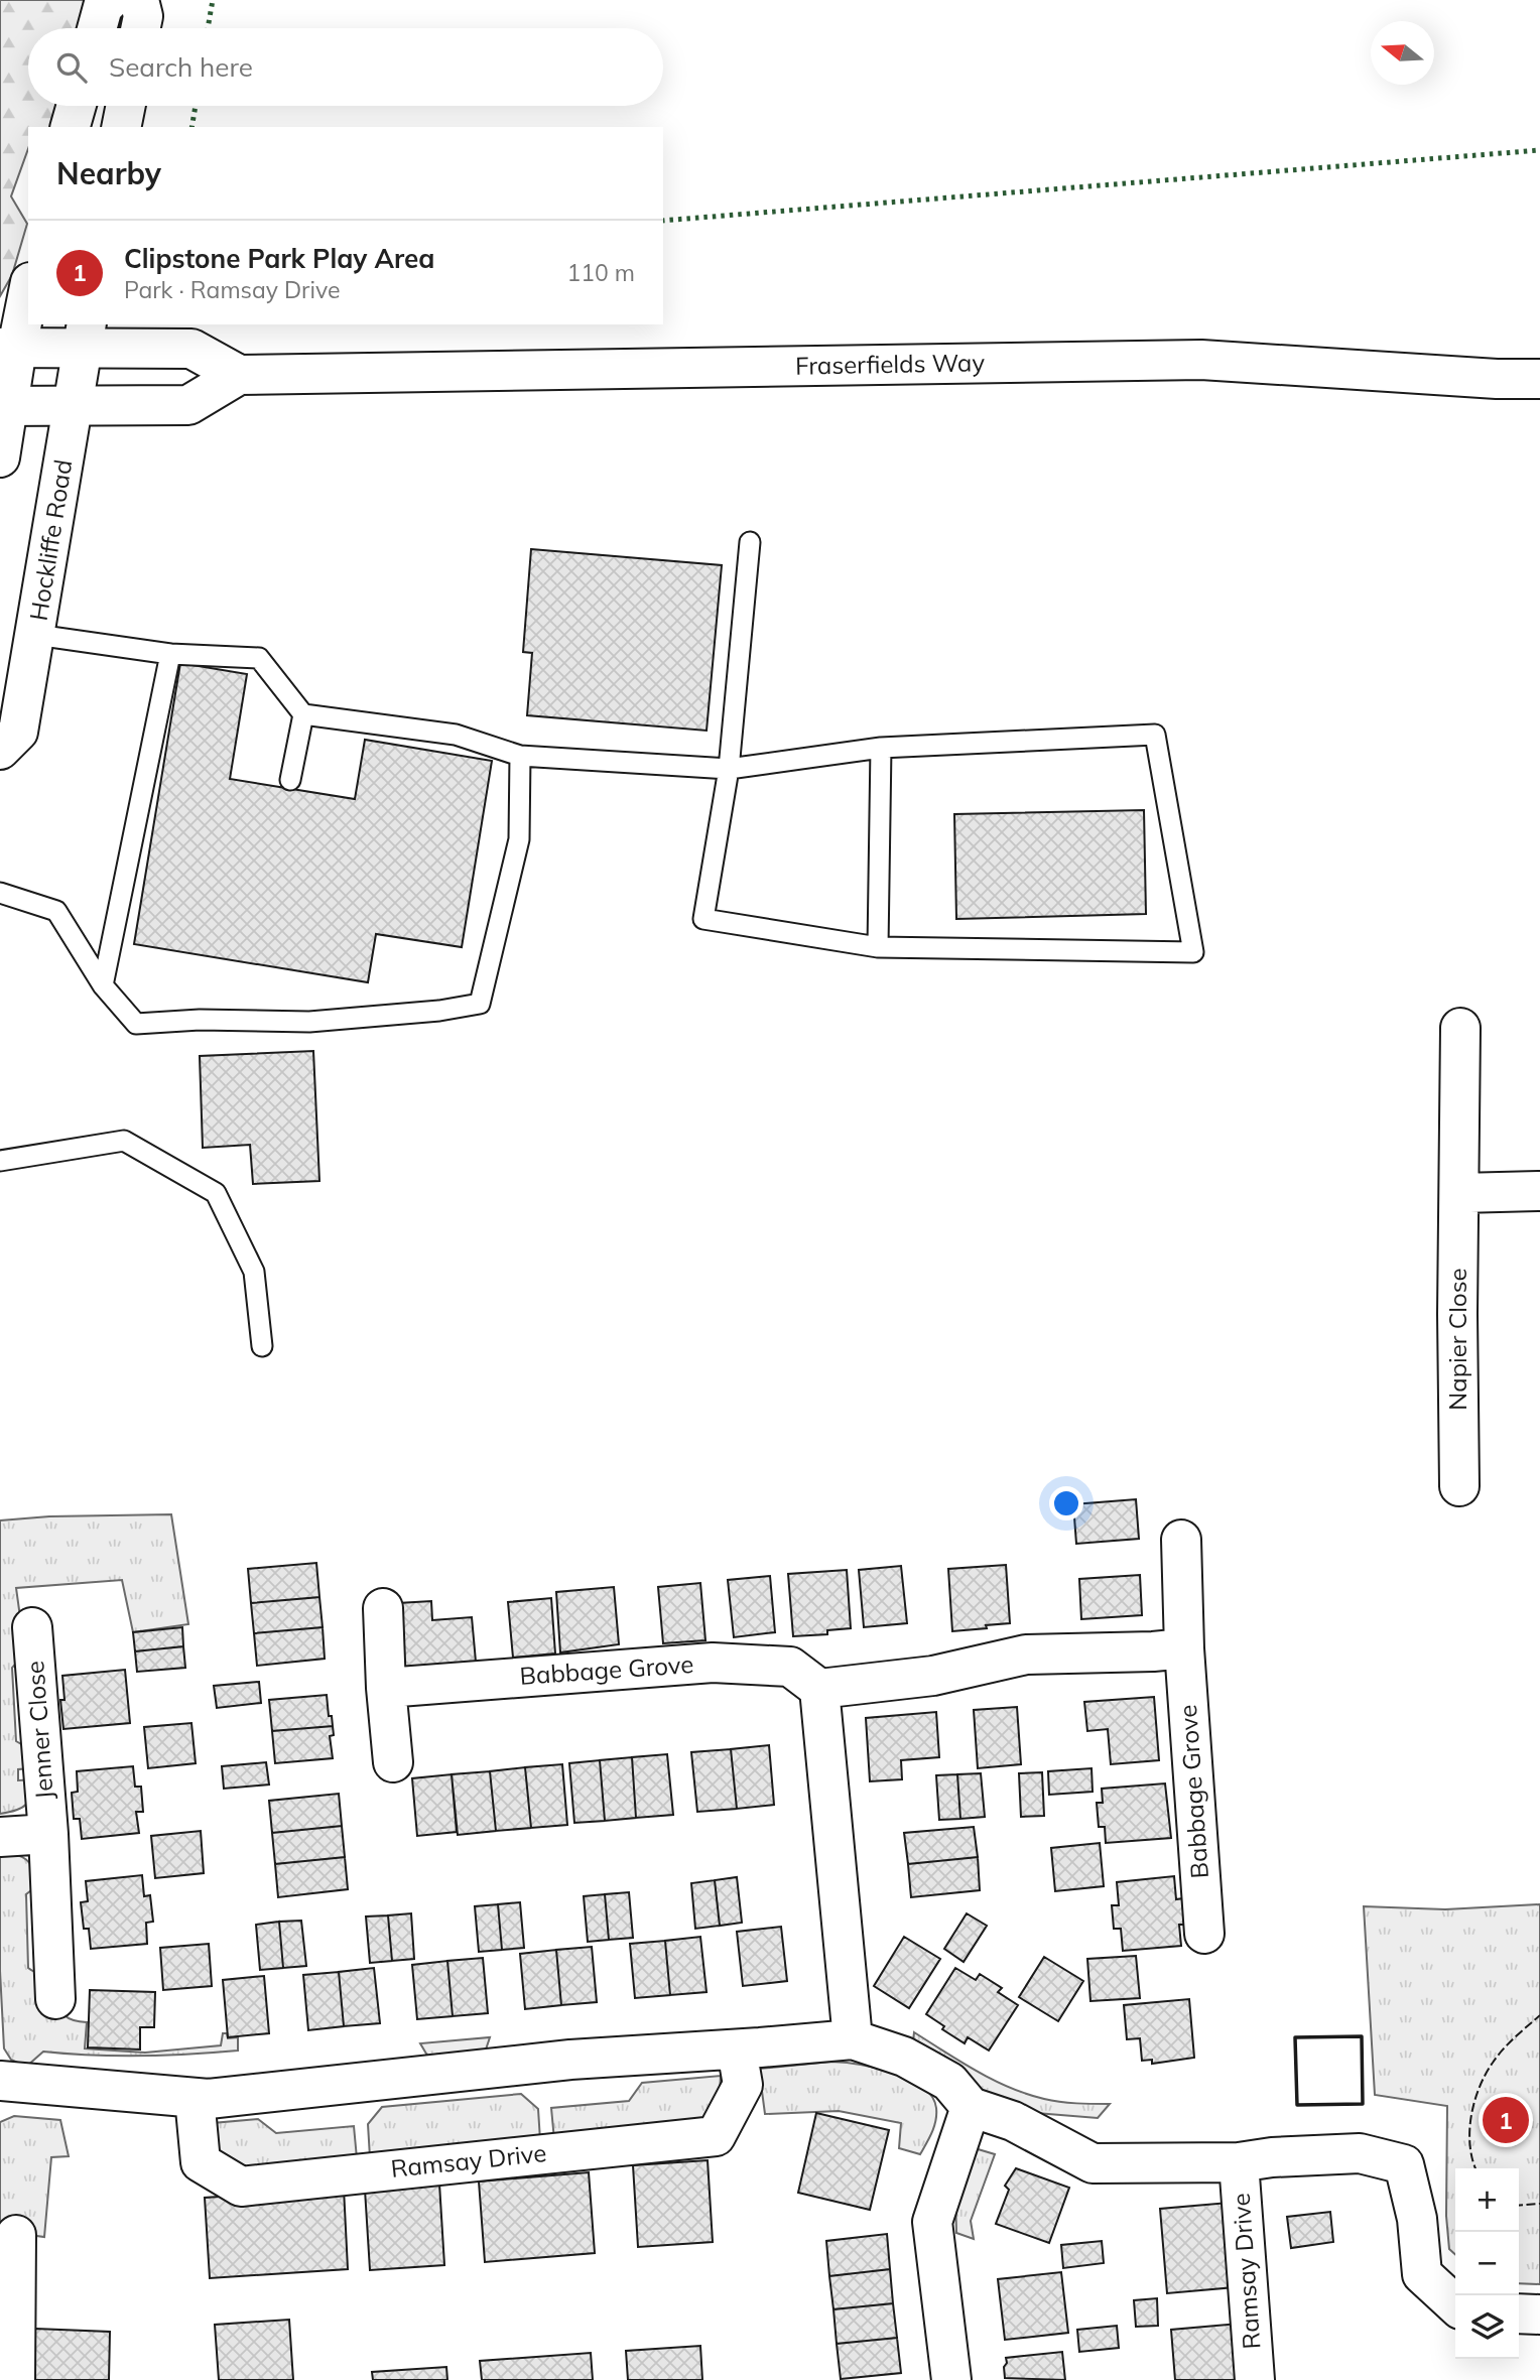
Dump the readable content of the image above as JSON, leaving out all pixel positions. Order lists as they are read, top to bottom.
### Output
{
  "streets": {
    "street": [
      "Fraserfields Way",
      "Hockliffe Road",
      "Napier Close",
      "Babbage Grove",
      "Jenner Close",
      "Ramsay Drive"
    ]
  },
  "north": "left",
  "page": {
    "search": "Search here",
    "heading": "Nearby",
    "list": [
      {
        "mark": "1",
        "name": "Clipstone Park Play Area",
        "note": "Park · Ramsay Drive",
        "value": "110 m"
      }
    ],
    "pins": "1",
    "map_buttons": ["+", "−"]
  }
}
